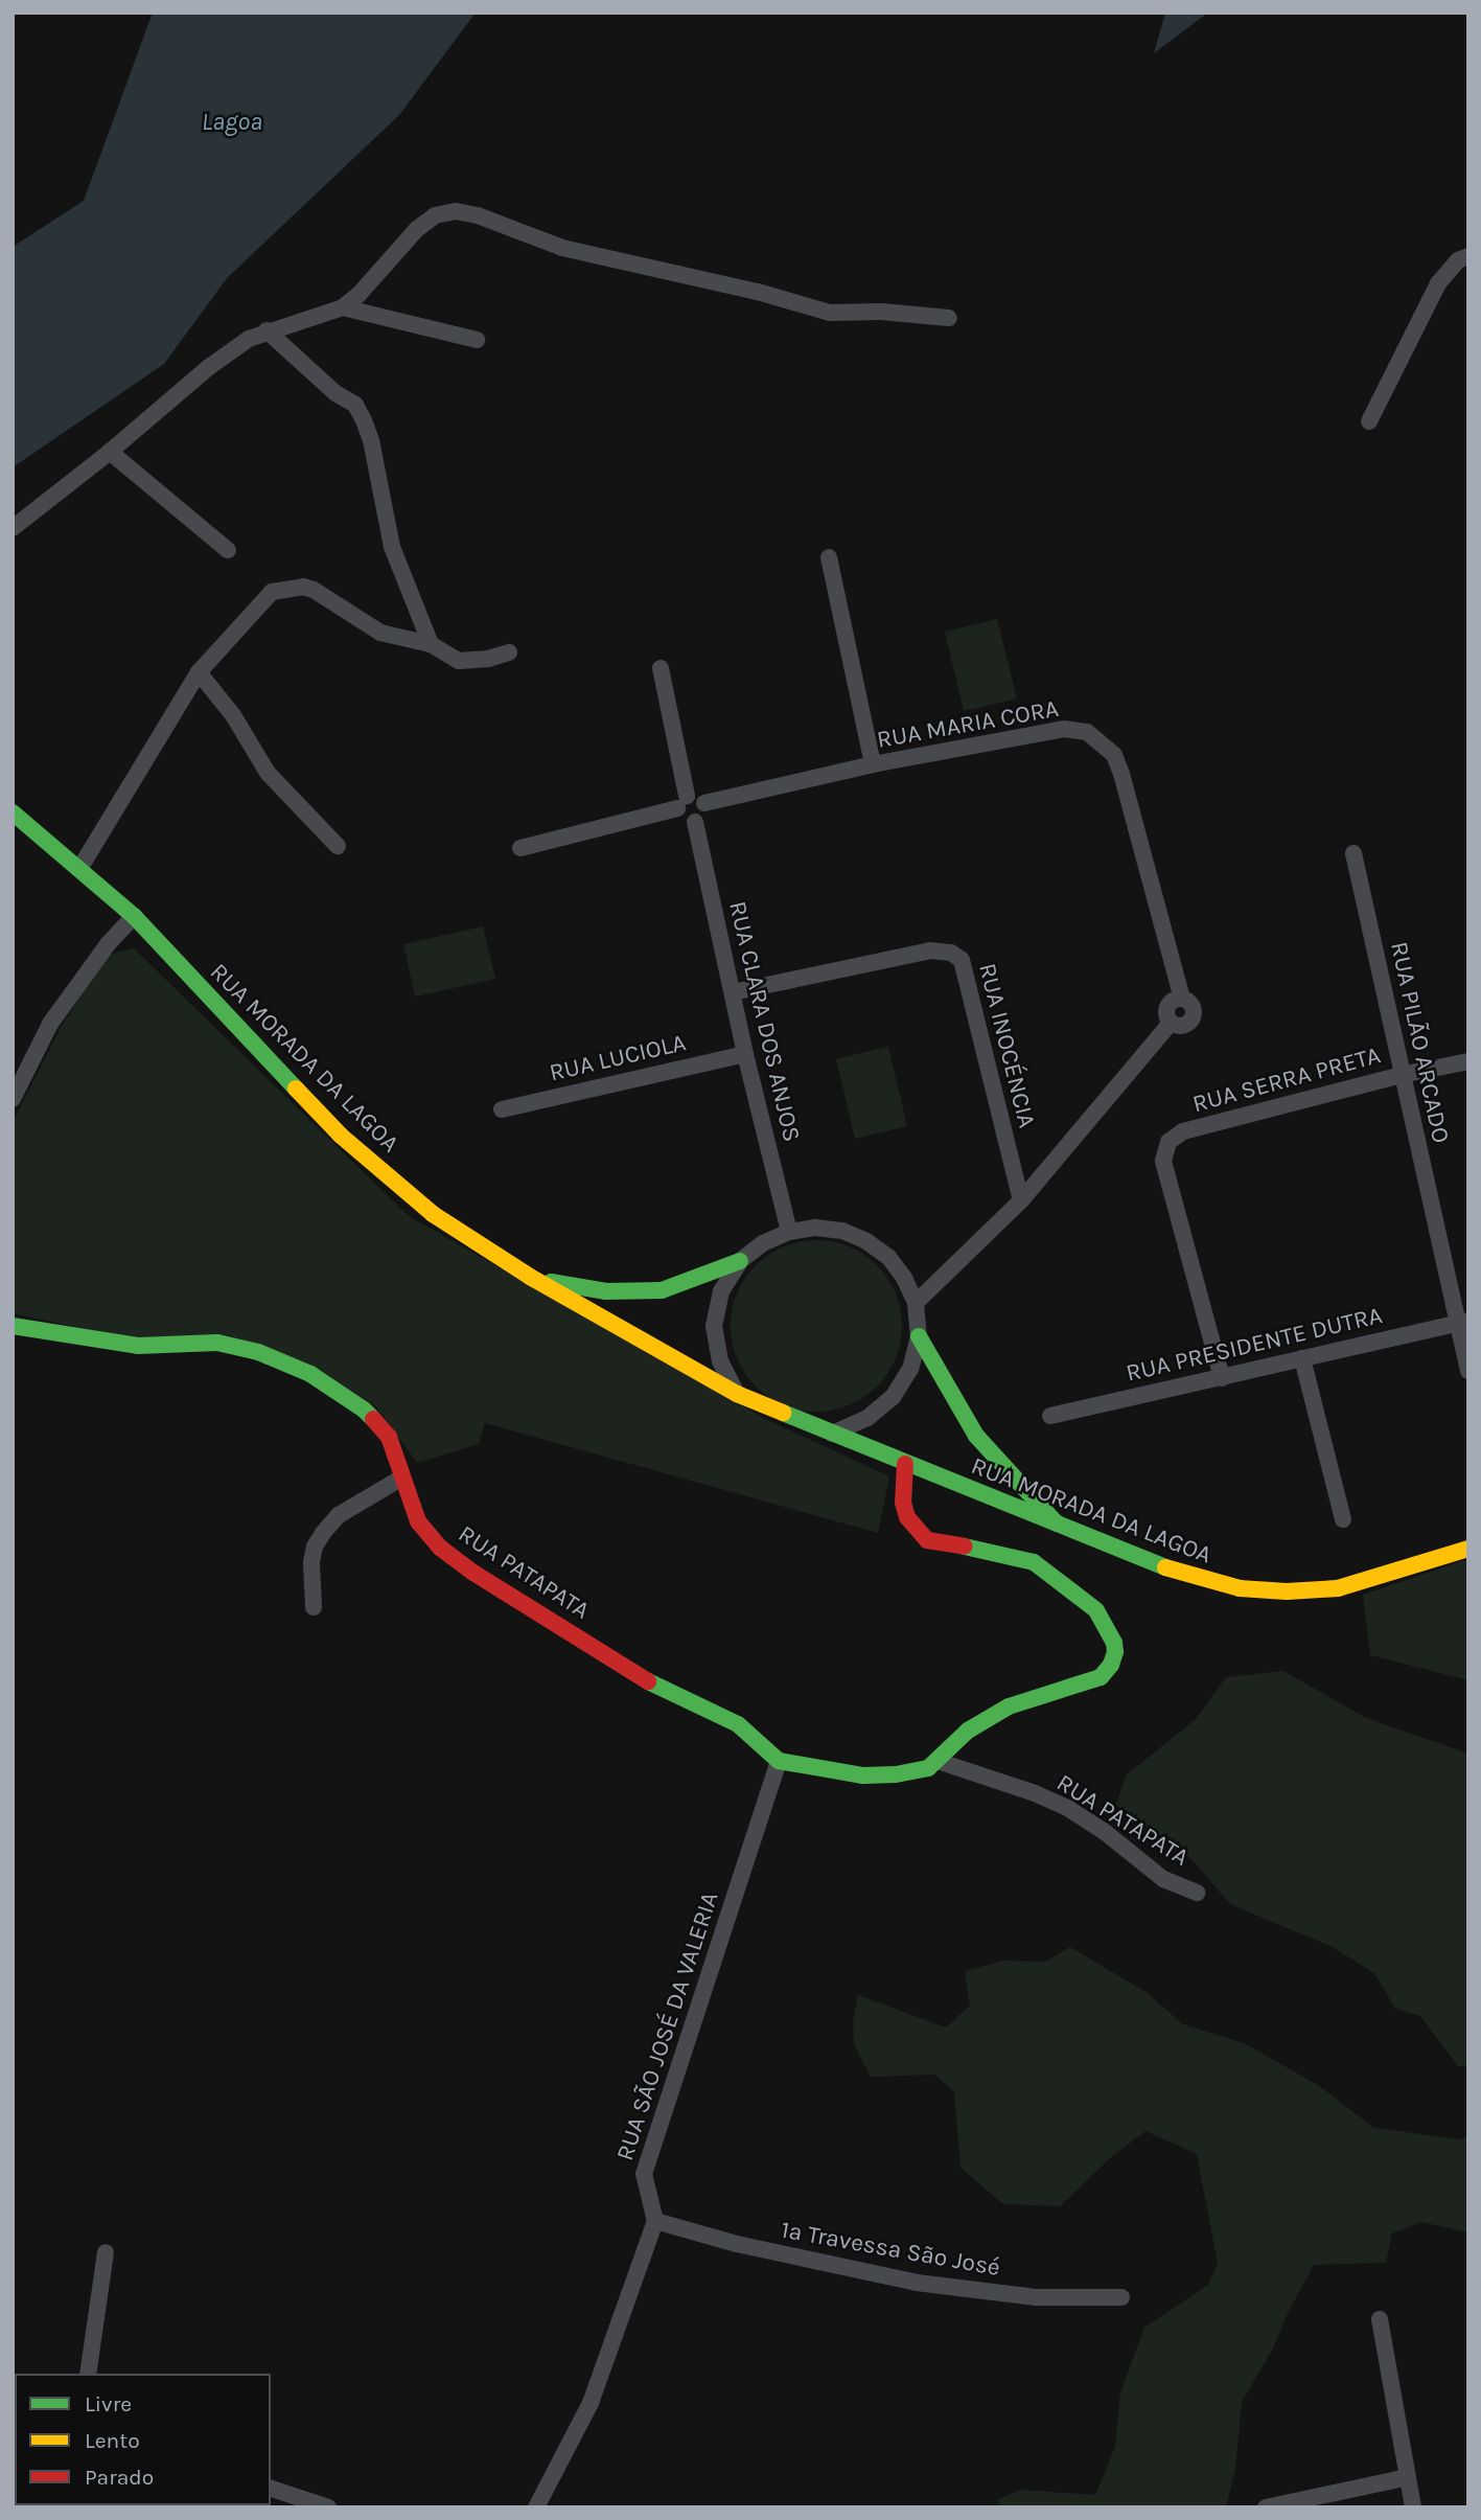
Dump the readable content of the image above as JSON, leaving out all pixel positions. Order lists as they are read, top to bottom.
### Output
{
  "streets": {
    "street": [
      "RUA MARIA CORA",
      "RUA CLARA DOS ANJOS",
      "RUA PILÃO ARCADO",
      "RUA INOCÉNCIA",
      "RUA MORADA DA LAGOA",
      "RUA LUCIOLA",
      "RUA SERRA PRETA",
      "RUA PRESIDENTE DUTRA",
      "RUA PATAPATA",
      "RUA SÃO JOSÉ DA VALERIA",
      "1ª Travessa São José"
    ]
  },
  "crossings": [
    ["RUA MARIA CORA", "RUA CLARA DOS ANJOS"],
    ["RUA MARIA CORA", "RUA INOCÉNCIA"],
    ["RUA CLARA DOS ANJOS", "RUA INOCÉNCIA"],
    ["RUA CLARA DOS ANJOS", "RUA MORADA DA LAGOA"],
    ["RUA CLARA DOS ANJOS", "RUA LUCIOLA"],
    ["RUA PILÃO ARCADO", "RUA SERRA PRETA"],
    ["RUA PILÃO ARCADO", "RUA PRESIDENTE DUTRA"],
    ["RUA SERRA PRETA", "RUA PRESIDENTE DUTRA"],
    ["RUA PATAPATA", "RUA SÃO JOSÉ DA VALERIA"],
    ["RUA SÃO JOSÉ DA VALERIA", "1ª Travessa São José"]
  ],
  "water": ["Lagoa"],
  "legend": ["Livre", "Lento", "Parado"]
}
